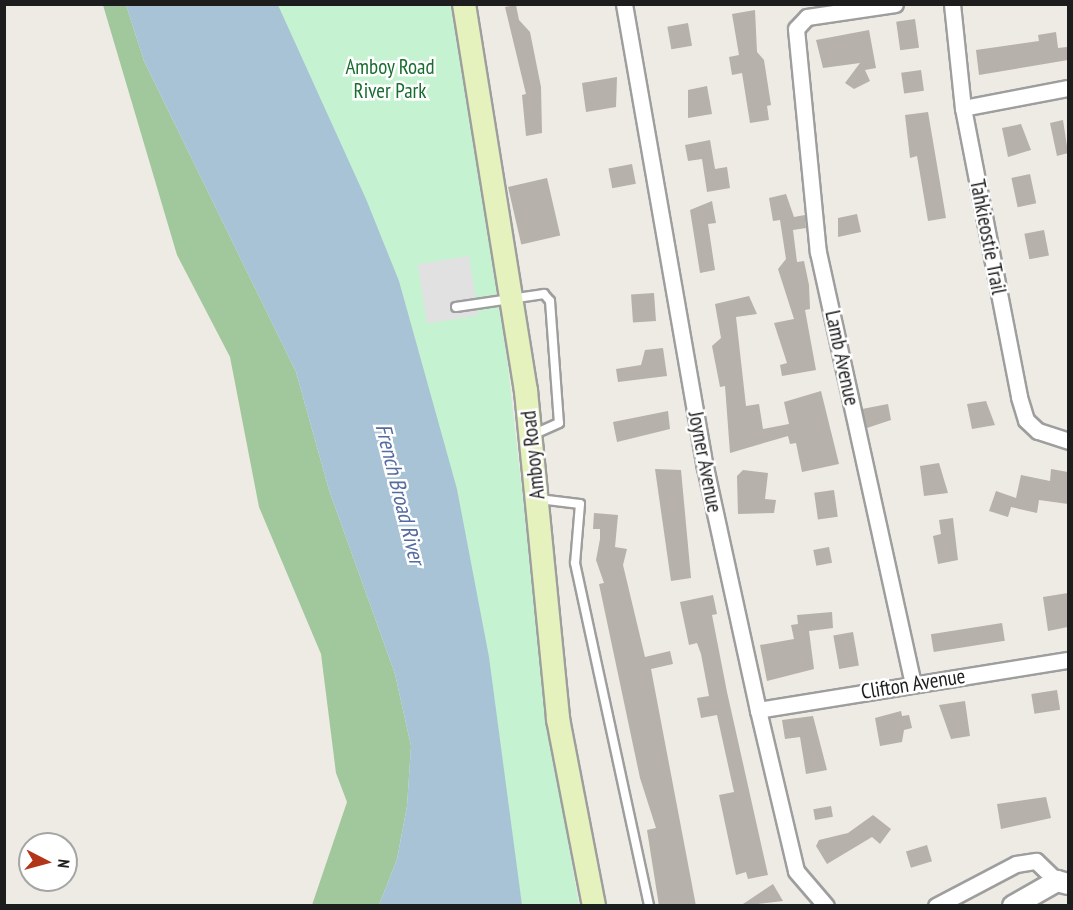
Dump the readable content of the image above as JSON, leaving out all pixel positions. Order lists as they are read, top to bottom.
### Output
{
  "streets": {
    "main road": ["Amboy Road"],
    "street": [
      "Tahkieostie Trail",
      "Lamb Avenue",
      "Joyner Avenue",
      "Clifton Avenue"
    ]
  },
  "crossings": [
    ["Lamb Avenue", "Clifton Avenue"],
    ["Joyner Avenue", "Clifton Avenue"]
  ],
  "water": ["French Broad River"],
  "parks": ["Amboy Road River Park"],
  "north": "right"
}
